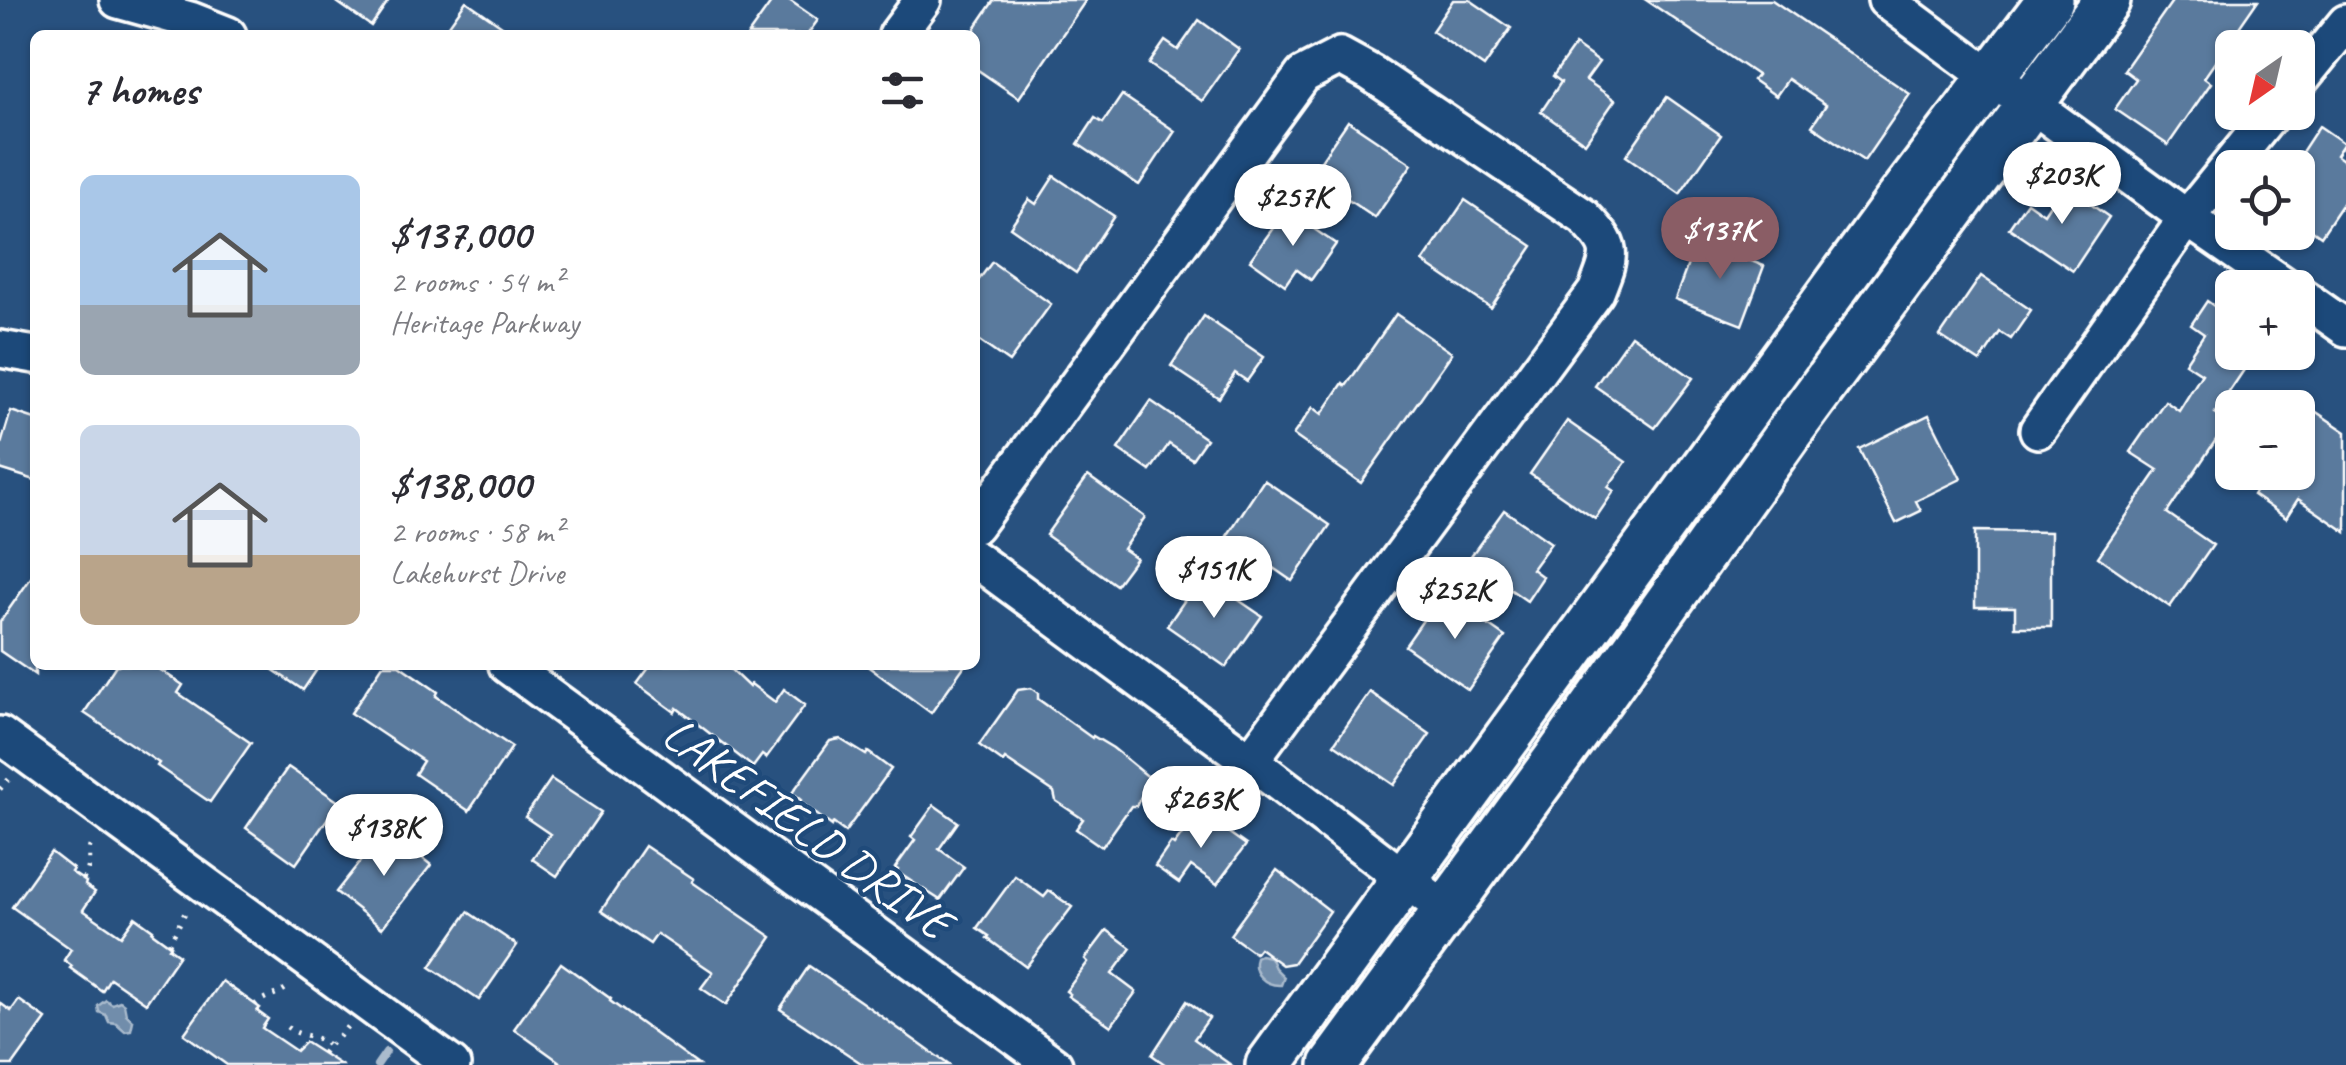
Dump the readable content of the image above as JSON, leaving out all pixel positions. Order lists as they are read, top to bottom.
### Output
{
  "streets": {
    "street": ["LAKEFIELD DRIVE"]
  },
  "north": "bottom left",
  "page": {
    "map_buttons": ["+", "−"],
    "heading": "7 homes",
    "price": [
      "$203K",
      "$257K",
      "$137K",
      "$151K",
      "$252K",
      "$263K",
      "$138K"
    ],
    "list": [
      {
        "name": "$137,000",
        "note": "2 rooms · 54 m² · Heritage Parkway"
      },
      {
        "name": "$138,000",
        "note": "2 rooms · 58 m² · Lakehurst Drive"
      }
    ]
  }
}
